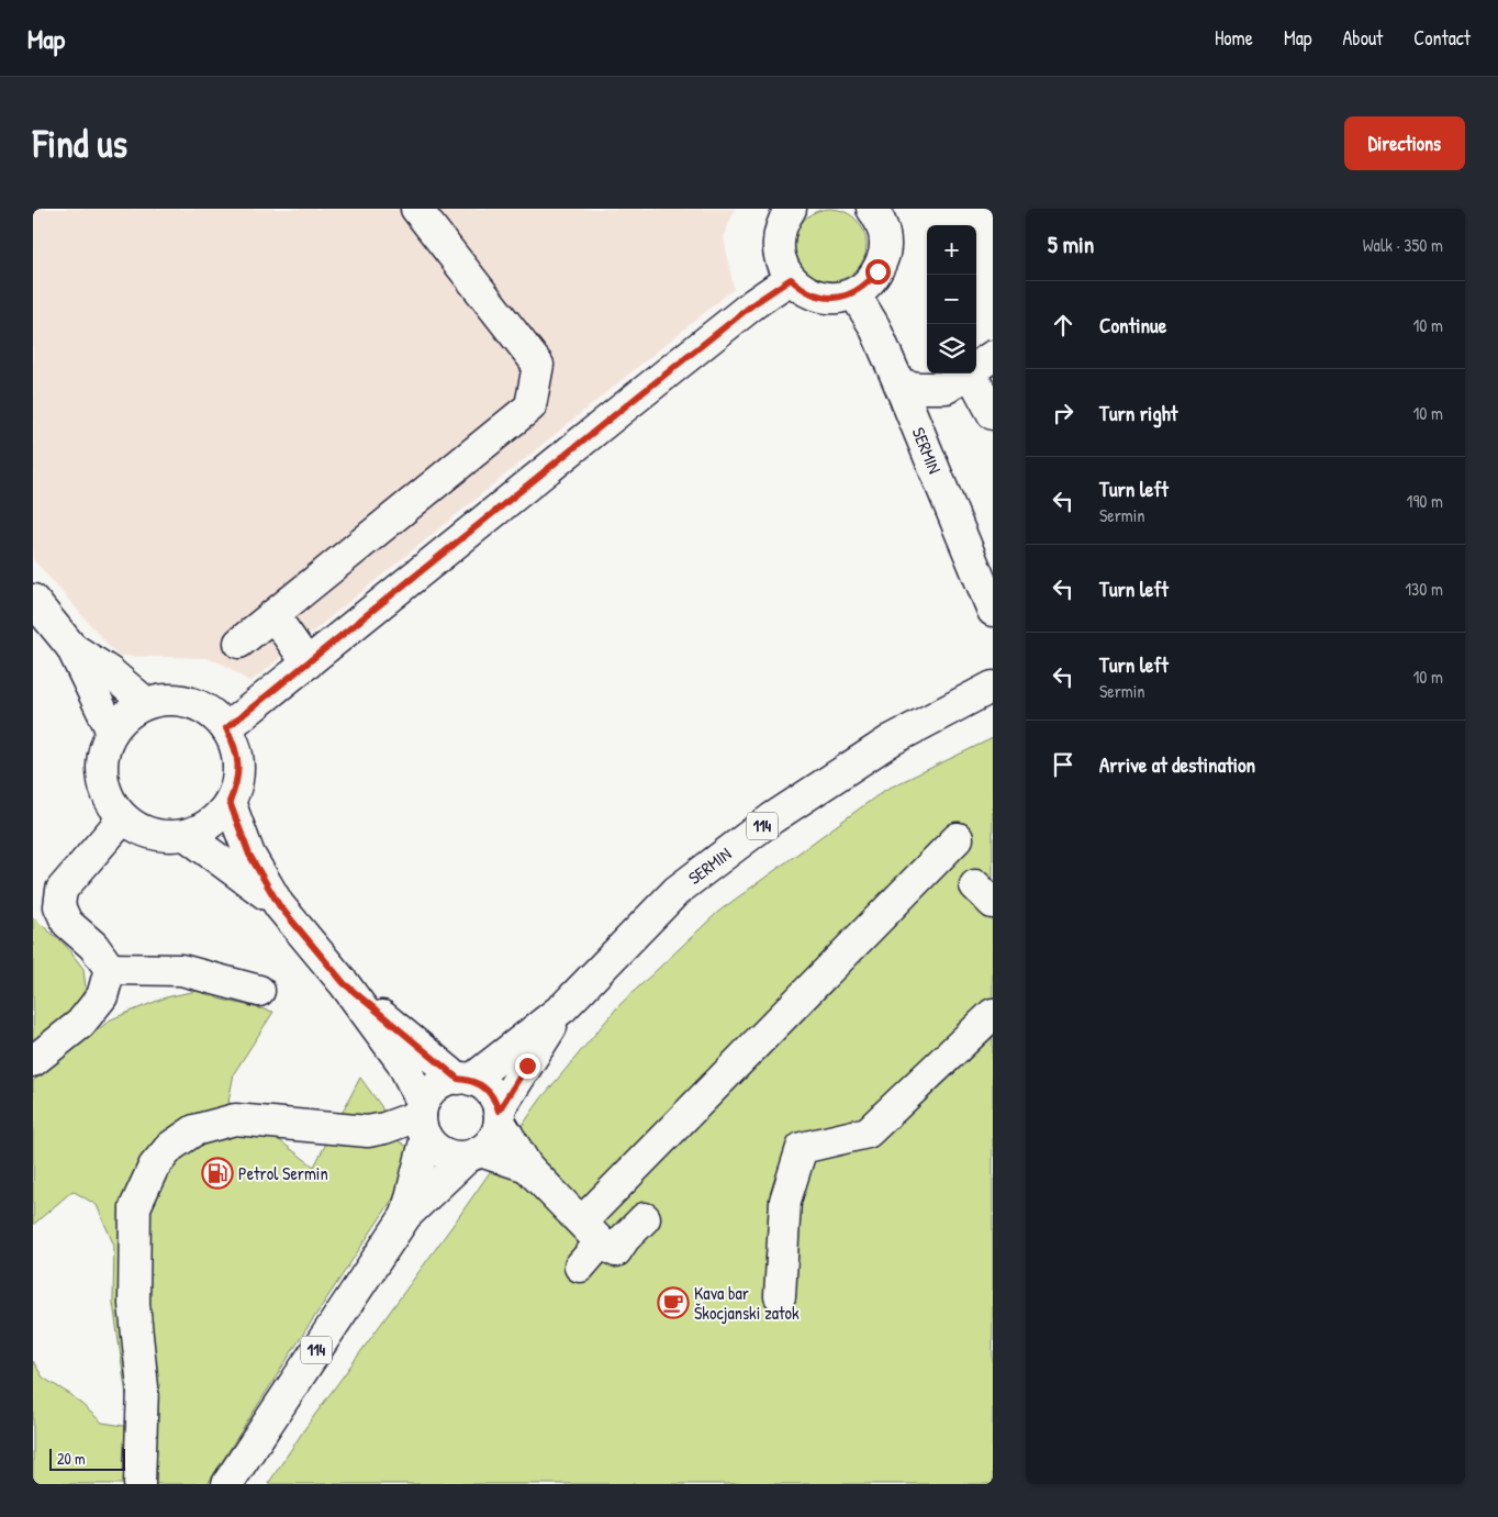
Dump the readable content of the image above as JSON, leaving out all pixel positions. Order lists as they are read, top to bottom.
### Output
{
  "streets": {
    "street": ["SERMIN", "114"]
  },
  "crossings": [
    ["SERMIN", "114"]
  ],
  "places": {
    "fuel station": ["Petrol Sermin"],
    "cafe": ["Kava bar Škocjanski zatok"]
  },
  "scale_bar": "20 m",
  "page": {
    "header": "Map",
    "nav": [
      "Home",
      "Map",
      "About",
      "Contact"
    ],
    "buttons": "Directions",
    "title": "Find us",
    "heading": ["5 min", "Walk · 350 m"],
    "map_buttons": ["+", "−"],
    "list": [
      ["Continue", "10 m"],
      ["Turn right", "10 m"],
      ["Turn left", "Sermin", "190 m"],
      ["Turn left", "130 m"],
      ["Turn left", "Sermin", "10 m"],
      "Arrive at destination"
    ],
    "scale": "20 m"
  }
}
